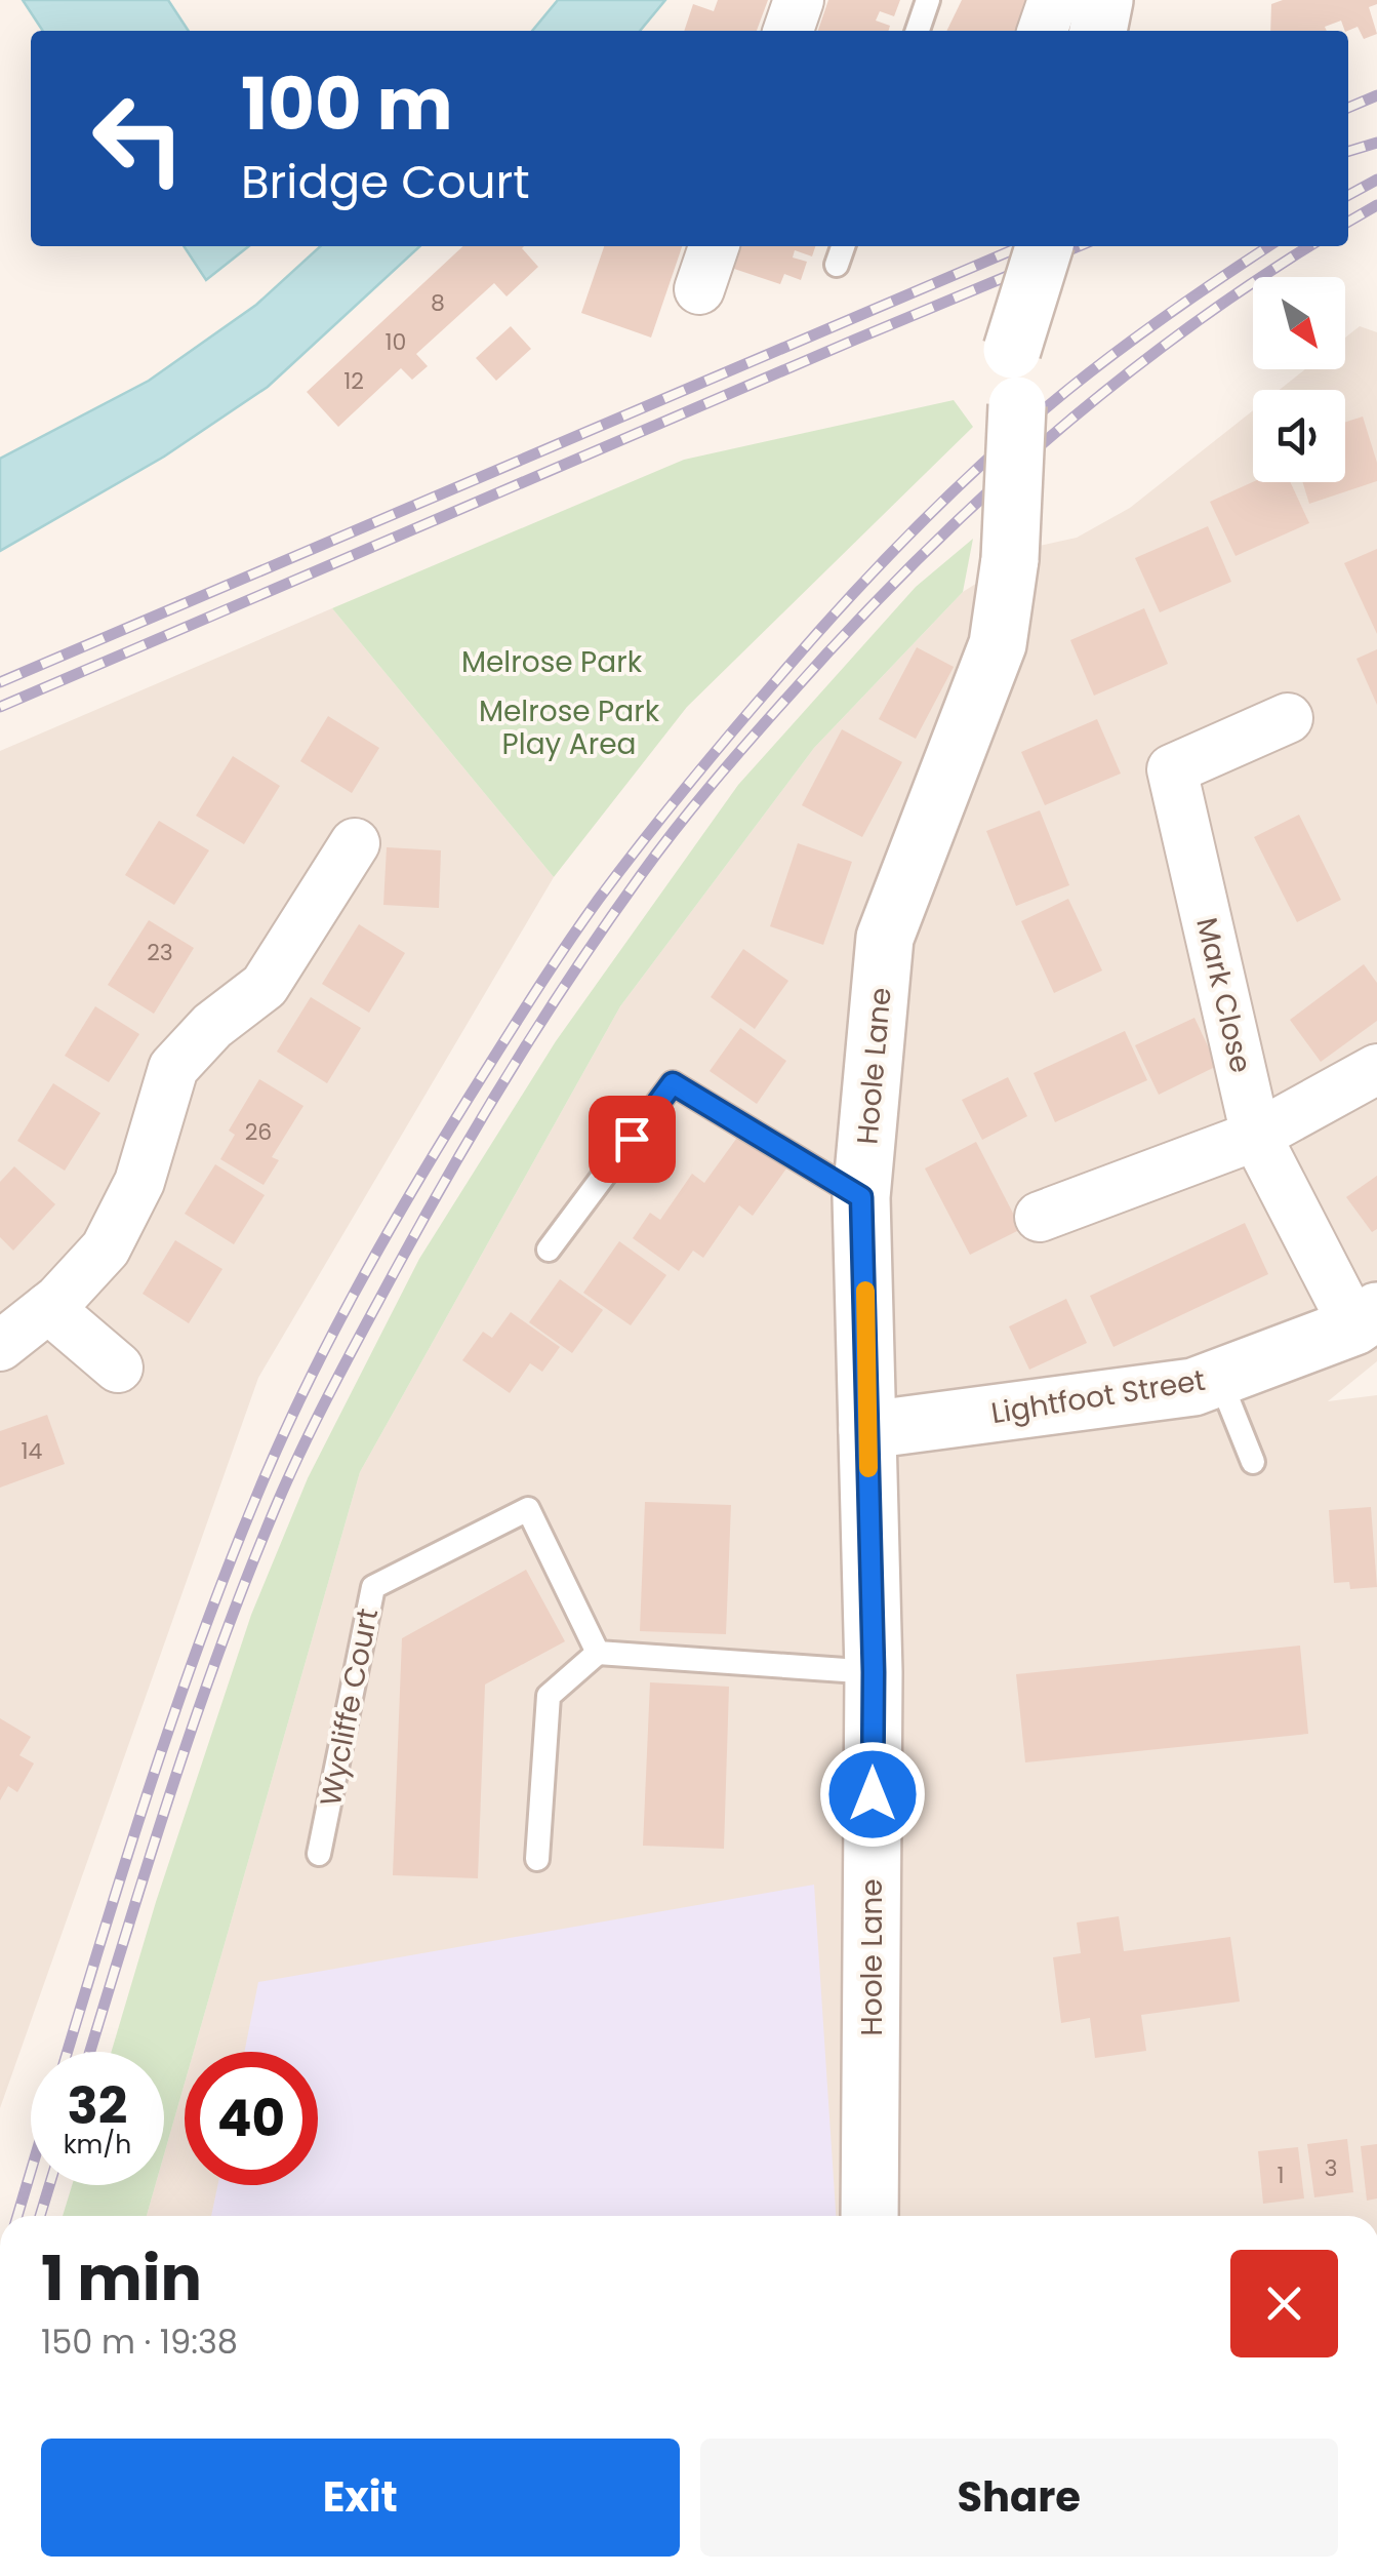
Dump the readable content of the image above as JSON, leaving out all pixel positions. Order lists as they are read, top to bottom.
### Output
{
  "streets": {
    "street": ["Mark Close", "Hoole Lane", "Lightfoot Street"],
    "lane": ["Wycliffe Court"]
  },
  "crossings": [
    ["Mark Close", "Lightfoot Street"],
    ["Hoole Lane", "Lightfoot Street"]
  ],
  "parks": ["Melrose Park", "Melrose Park Play Area"],
  "house_numbers": [
    "8",
    "10",
    "12",
    "23",
    "26",
    "14",
    "3",
    "1"
  ],
  "north": "bottom right",
  "page": {
    "turn": ["100 m", "Bridge Court"],
    "speed": "32 km/h",
    "limit": "40",
    "heading": ["1 min", "150 m · 19:38"],
    "buttons": ["Exit", "Share"]
  }
}
